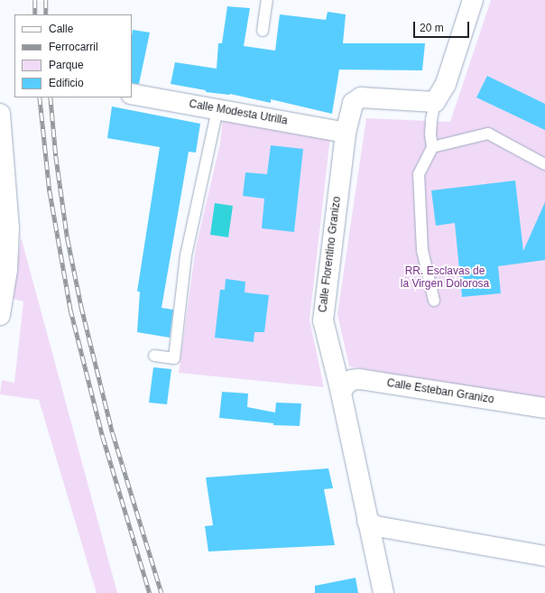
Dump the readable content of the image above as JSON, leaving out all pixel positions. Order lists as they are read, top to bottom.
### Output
{
  "streets": {
    "street": ["Calle Modesta Utrilla", "Calle Florentino Granizo", "Calle Esteban Granizo"]
  },
  "crossings": [
    ["Calle Modesta Utrilla", "Calle Florentino Granizo"],
    ["Calle Florentino Granizo", "Calle Esteban Granizo"]
  ],
  "parks": ["RR. Esclavas de la Virgen Dolorosa"],
  "legend": [
    "Calle",
    "Ferrocarril",
    "Parque",
    "Edificio"
  ],
  "scale_bar": "20 m"
}
